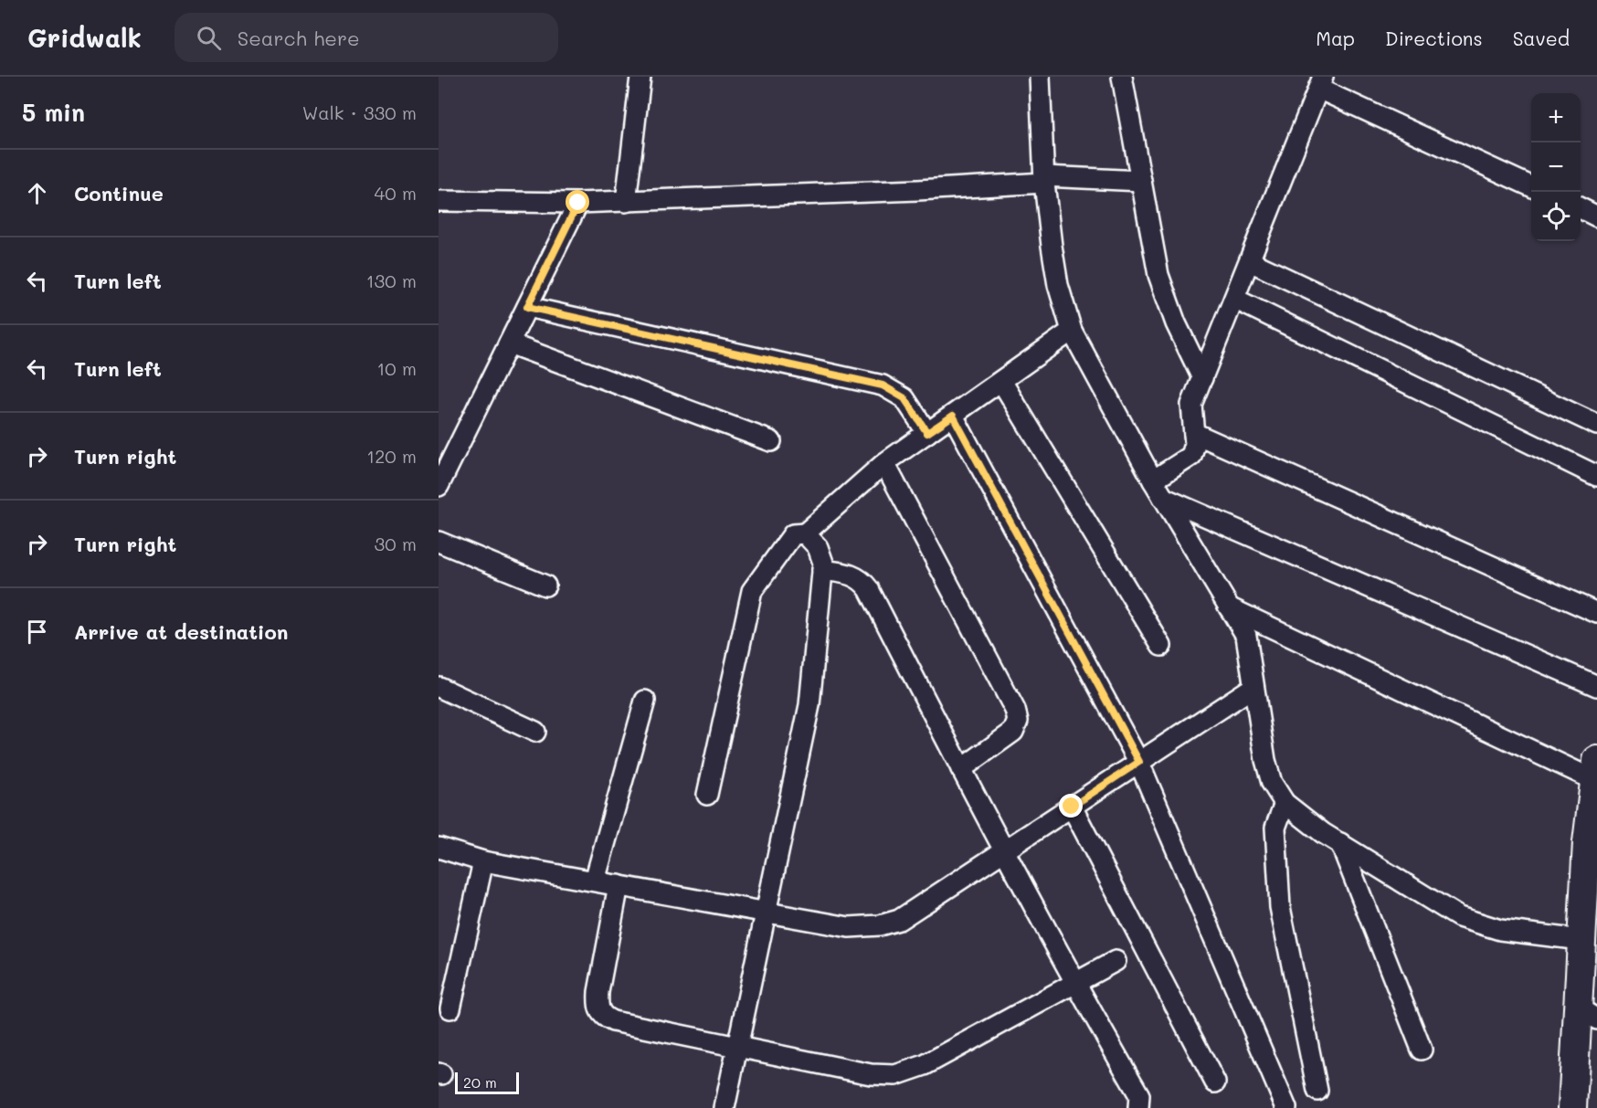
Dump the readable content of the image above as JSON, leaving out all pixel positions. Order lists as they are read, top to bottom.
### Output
{
  "scale_bar": "20 m",
  "page": {
    "header": "Gridwalk",
    "search": "Search here",
    "nav": ["Map", "Directions", "Saved"],
    "heading": ["5 min", "Walk · 330 m"],
    "map_buttons": ["+", "−"],
    "list": [
      ["Continue", "40 m"],
      ["Turn left", "130 m"],
      ["Turn left", "10 m"],
      ["Turn right", "120 m"],
      ["Turn right", "30 m"],
      "Arrive at destination"
    ],
    "scale": "20 m"
  }
}
